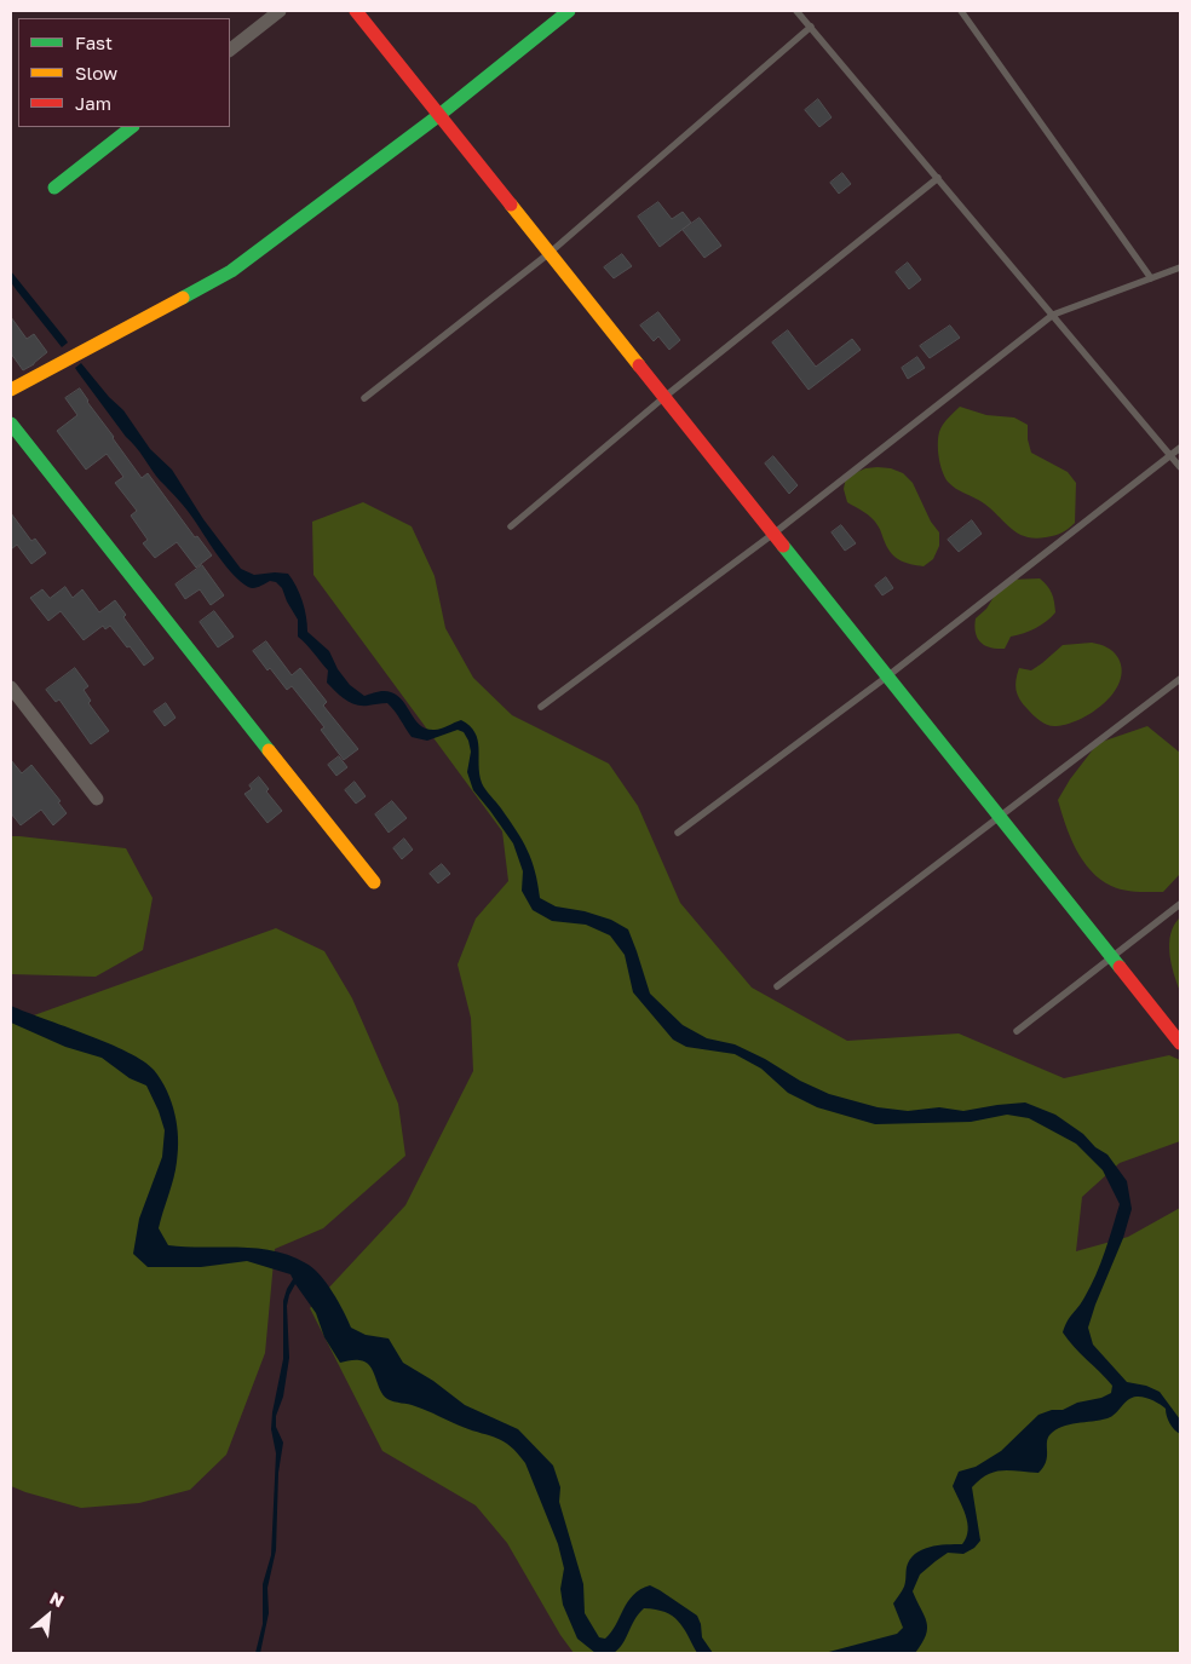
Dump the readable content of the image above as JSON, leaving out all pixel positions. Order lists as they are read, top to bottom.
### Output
{
  "legend": ["Fast", "Slow", "Jam"],
  "north": "top right"
}
